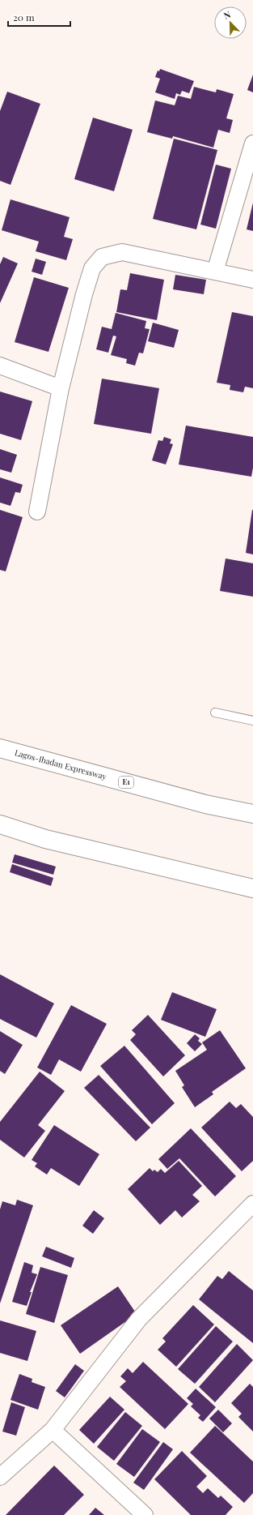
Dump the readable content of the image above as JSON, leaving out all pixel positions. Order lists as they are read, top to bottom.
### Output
{
  "streets": {
    "highway": ["Lagos-Ibadan Expressway", "E1"]
  },
  "scale_bar": "20 m",
  "north": "top left"
}
